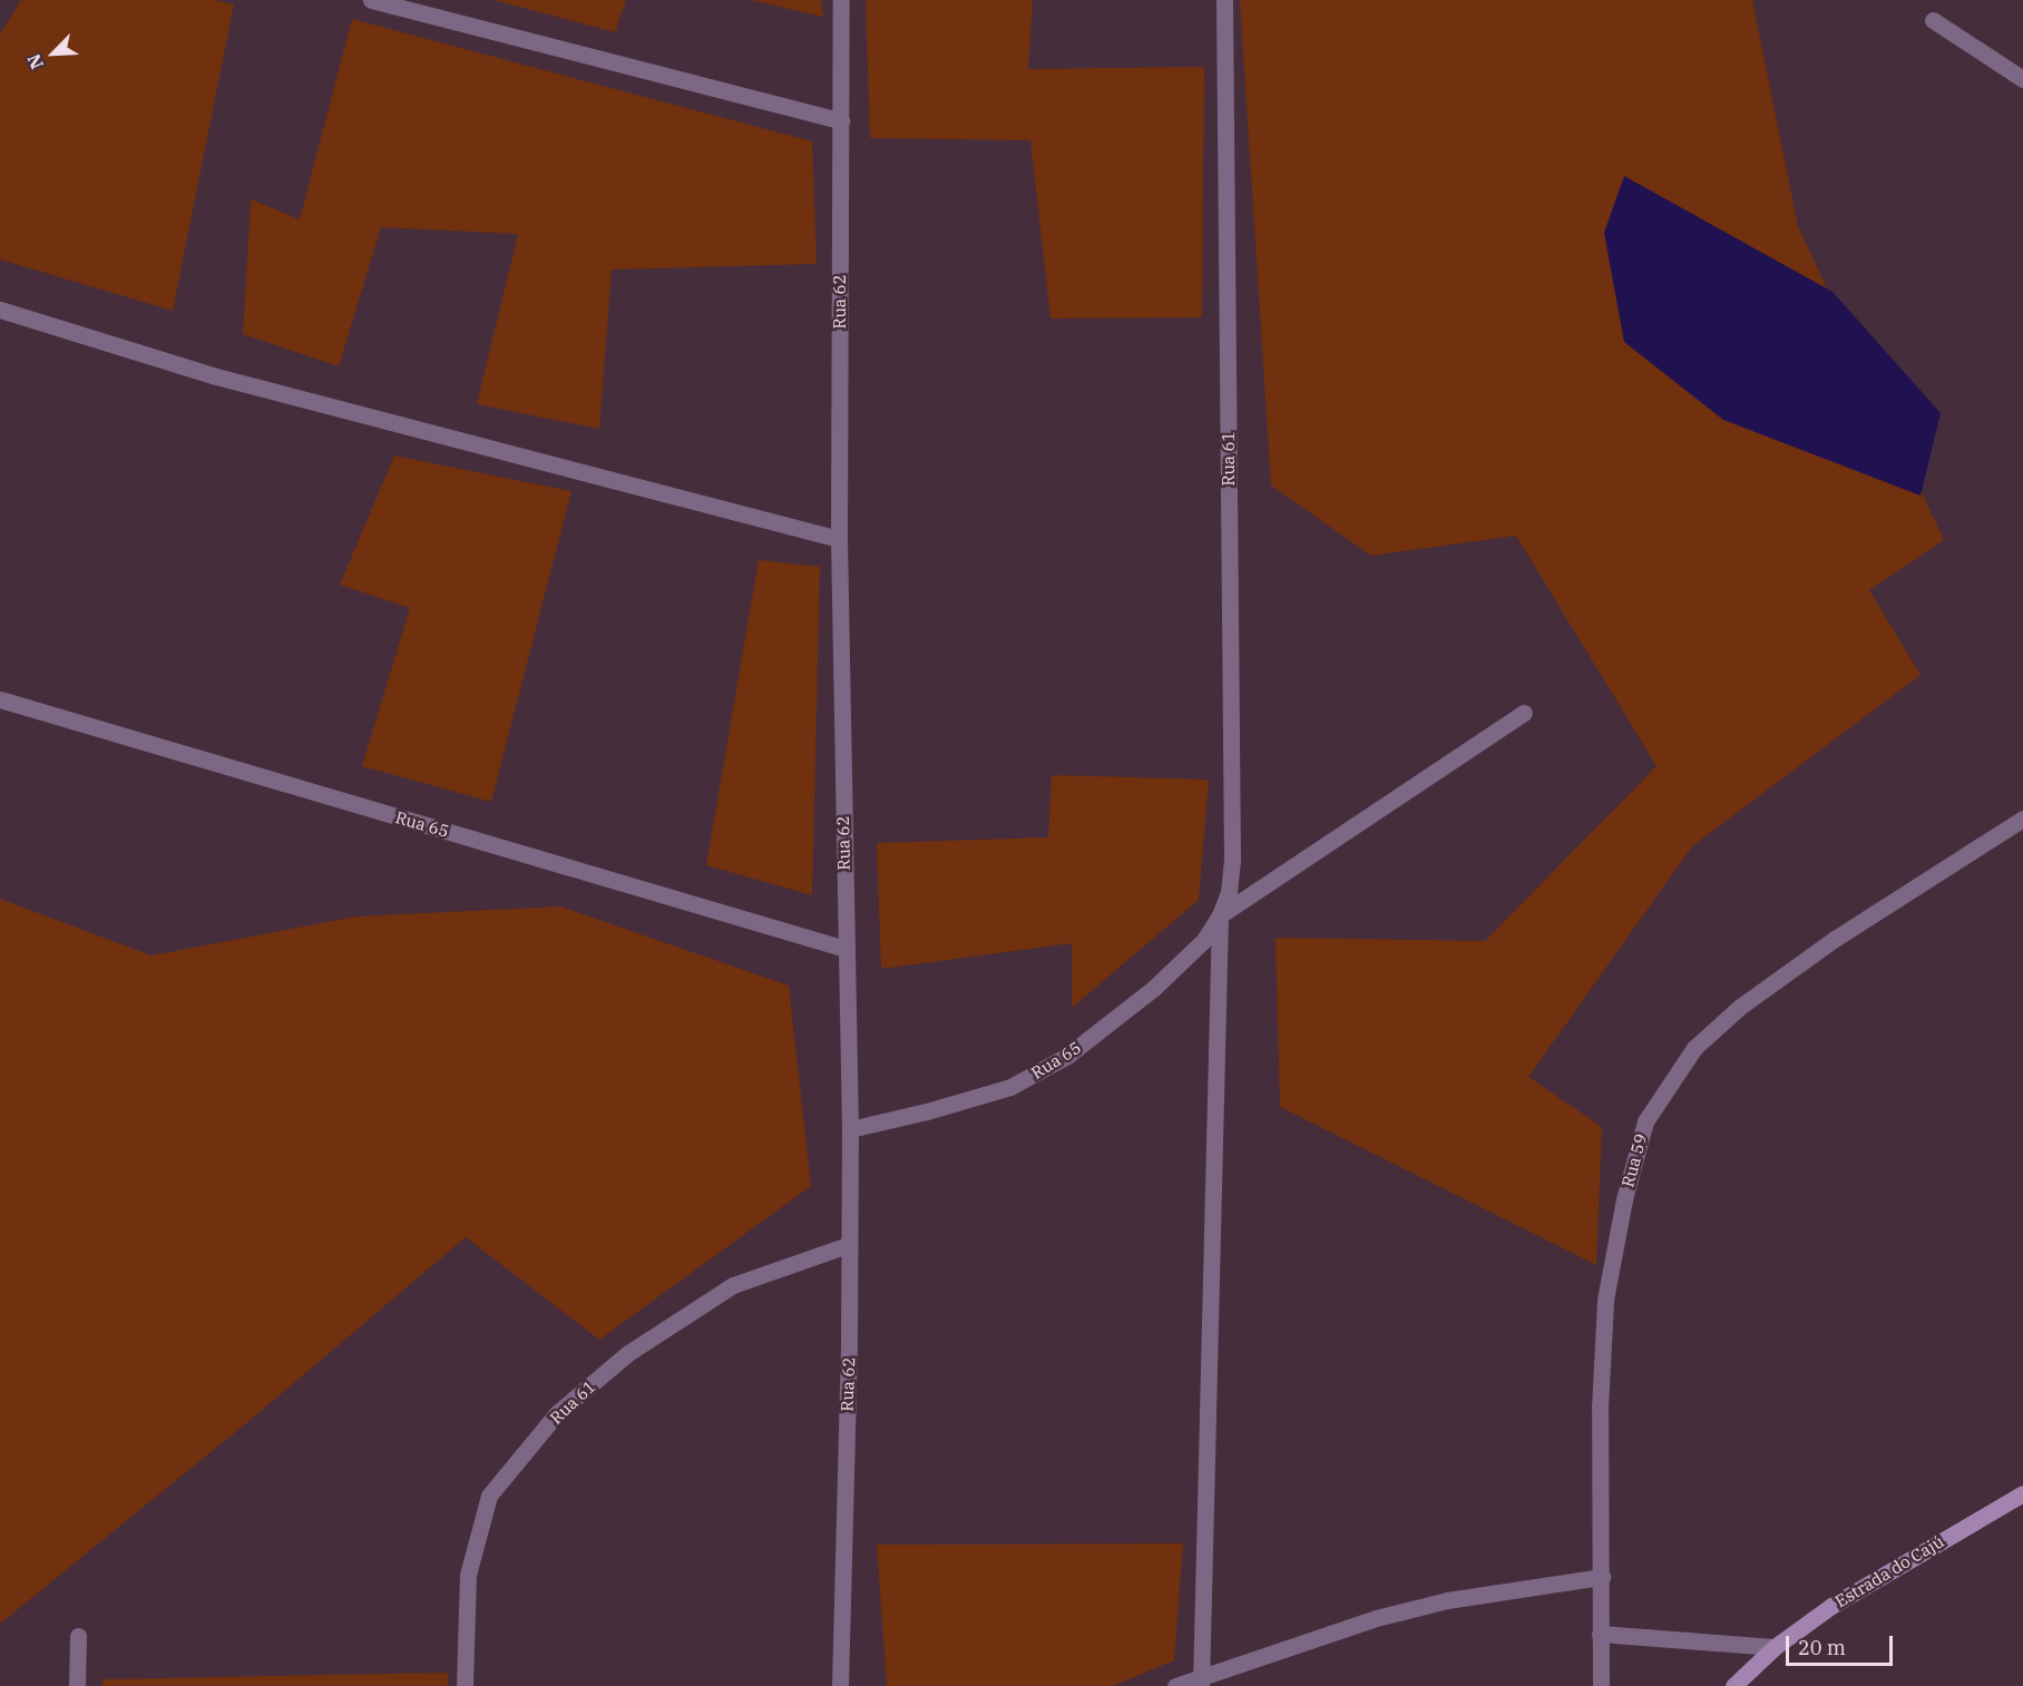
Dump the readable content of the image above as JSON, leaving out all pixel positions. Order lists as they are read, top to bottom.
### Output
{
  "streets": {
    "main road": ["Estrada do Cajú"],
    "street": [
      "Rua 62",
      "Rua 61",
      "Rua 65",
      "Rua 59"
    ]
  },
  "crossings": [
    ["Rua 62", "Rua 61"],
    ["Rua 62", "Rua 65"],
    ["Rua 61", "Rua 65"]
  ],
  "scale_bar": "20 m",
  "north": "bottom left"
}
